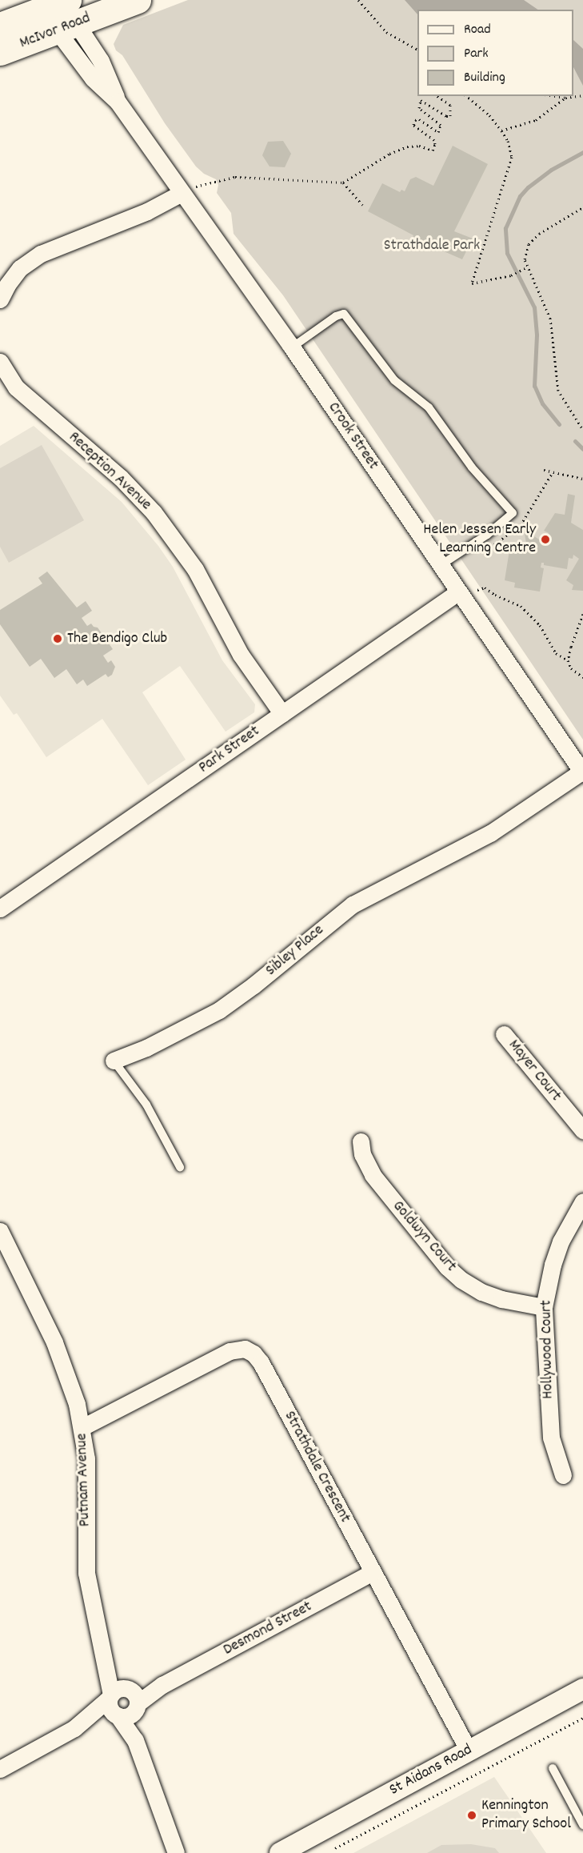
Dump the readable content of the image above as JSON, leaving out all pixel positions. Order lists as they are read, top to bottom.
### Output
{
  "streets": {
    "main road": ["McIvor Road"],
    "street": [
      "Crook Street",
      "Reception Avenue",
      "Park Street",
      "Sibley Place",
      "Mayer Court",
      "Goldwyn Court",
      "Hollywood Court",
      "Strathdale Crescent",
      "Putnam Avenue",
      "Desmond Street",
      "St Aidans Road"
    ]
  },
  "crossings": [
    ["McIvor Road", "Crook Street"],
    ["Crook Street", "Park Street"],
    ["Crook Street", "Sibley Place"],
    ["Reception Avenue", "Park Street"],
    ["Goldwyn Court", "Hollywood Court"],
    ["Strathdale Crescent", "Putnam Avenue"],
    ["Strathdale Crescent", "Desmond Street"],
    ["Strathdale Crescent", "St Aidans Road"],
    ["Putnam Avenue", "Desmond Street"]
  ],
  "parks": ["Strathdale Park"],
  "places": ["Helen Jessen Early Learning Centre", "The Bendigo Club", "Kennington Primary School"],
  "legend": ["Road", "Park", "Building"]
}
